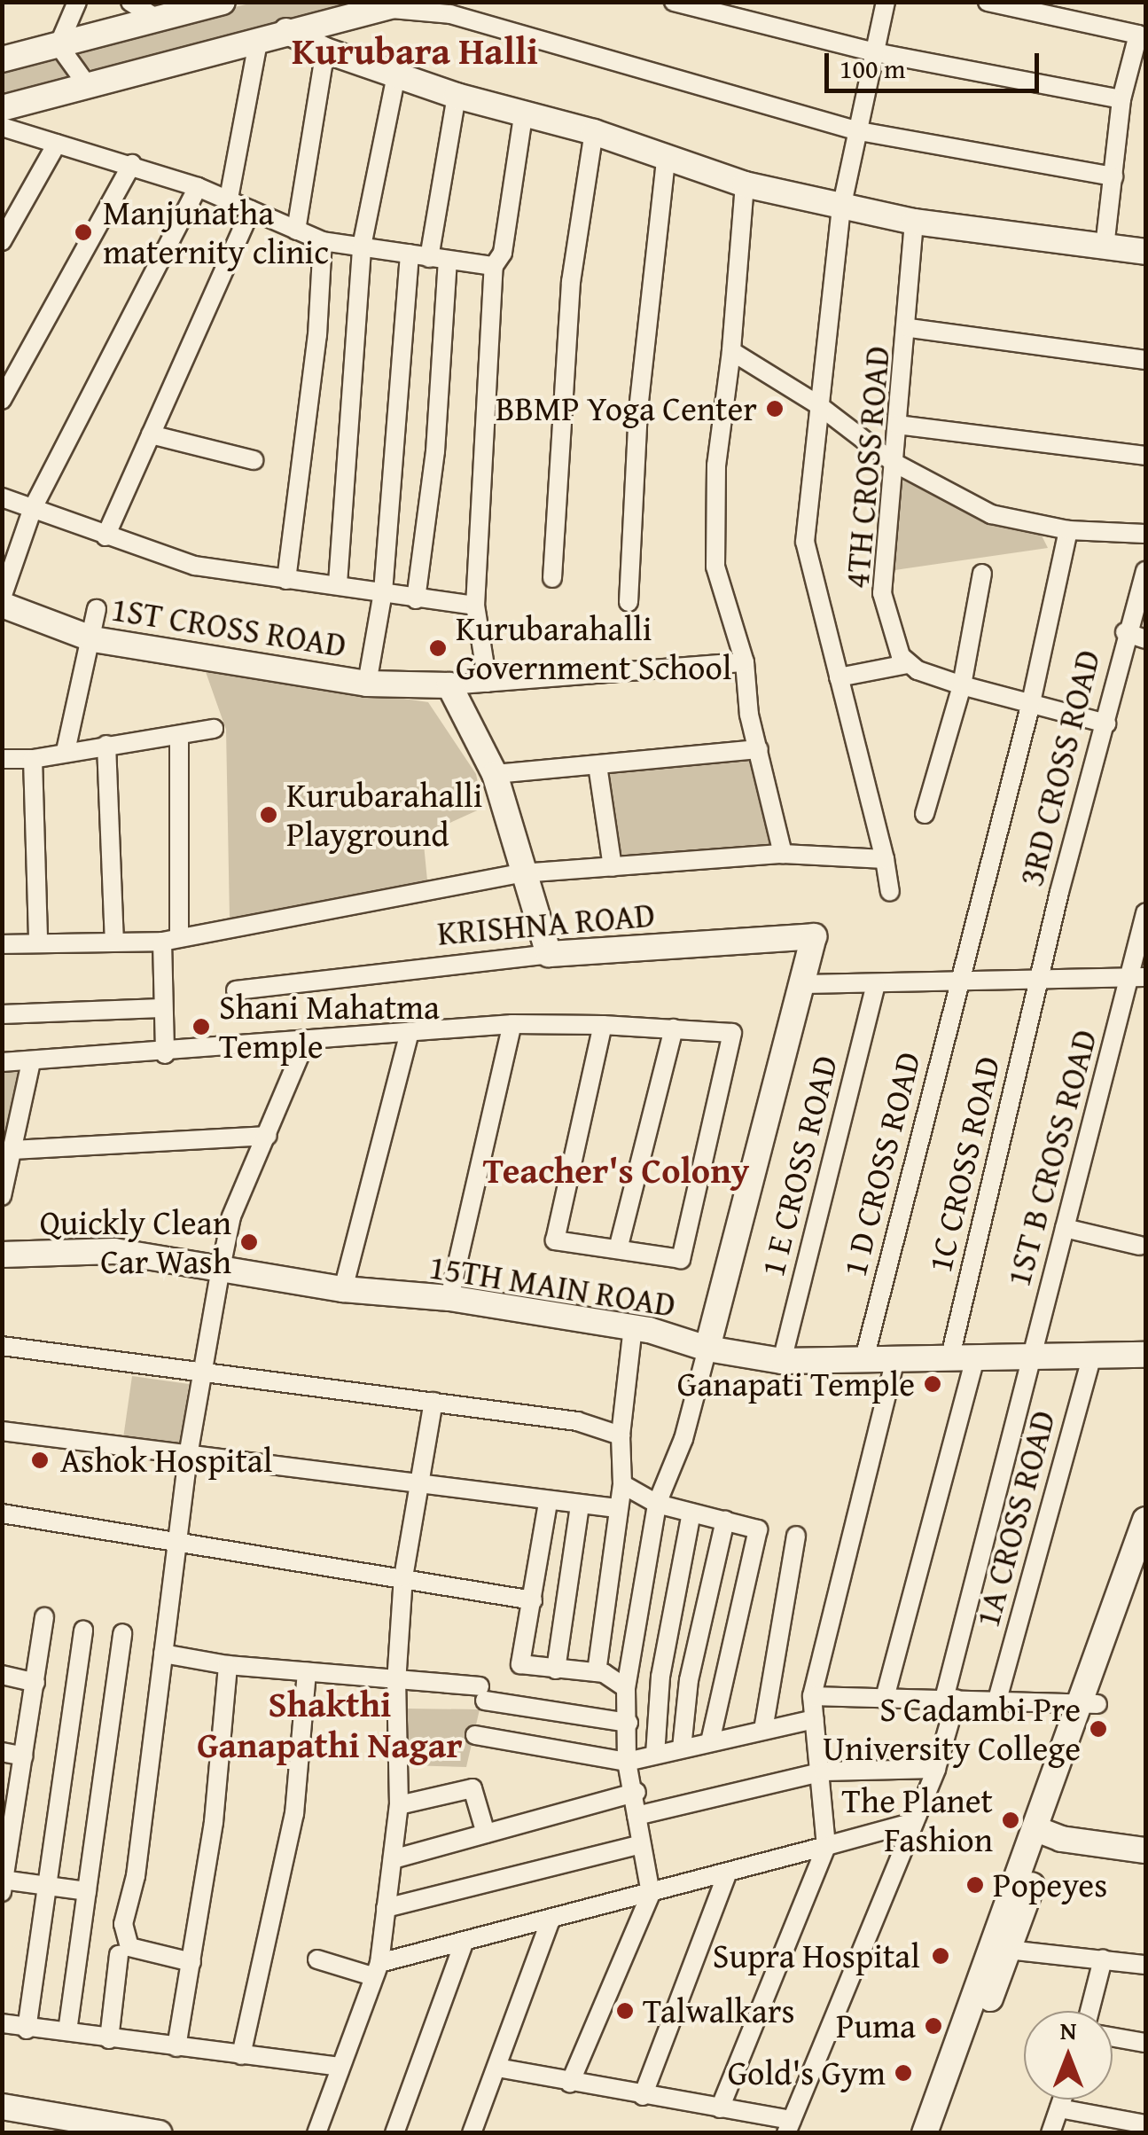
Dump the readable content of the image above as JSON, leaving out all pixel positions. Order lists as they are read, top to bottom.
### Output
{
  "streets": {
    "street": [
      "4TH CROSS ROAD",
      "1ST CROSS ROAD",
      "3RD CROSS ROAD",
      "KRISHNA ROAD",
      "1ST B CROSS ROAD",
      "1 D CROSS ROAD",
      "1C CROSS ROAD",
      "1 E CROSS ROAD",
      "15TH MAIN ROAD",
      "1A CROSS ROAD"
    ]
  },
  "crossings": [
    ["3RD CROSS ROAD", "1C CROSS ROAD"],
    ["1ST B CROSS ROAD", "15TH MAIN ROAD"],
    ["1 D CROSS ROAD", "15TH MAIN ROAD"],
    ["1C CROSS ROAD", "15TH MAIN ROAD"],
    ["1 E CROSS ROAD", "15TH MAIN ROAD"],
    ["15TH MAIN ROAD", "1A CROSS ROAD"]
  ],
  "districts": ["Kurubara Halli", "Teacher's Colony", "Shakthi Ganapathi Nagar"],
  "places": [
    "Manjunatha maternity clinic",
    "BBMP Yoga Center",
    "Kurubarahalli Government School",
    "Kurubarahalli Playground",
    "Shani Mahatma Temple",
    "Quickly Clean Car Wash",
    "Ganapati Temple",
    "Ashok Hospital",
    "S Cadambi Pre University College",
    "The Planet Fashion",
    "Popeyes",
    "Supra Hospital",
    "Talwalkars",
    "Puma",
    "Gold's Gym"
  ],
  "scale_bar": "100 m",
  "north": "top"
}
